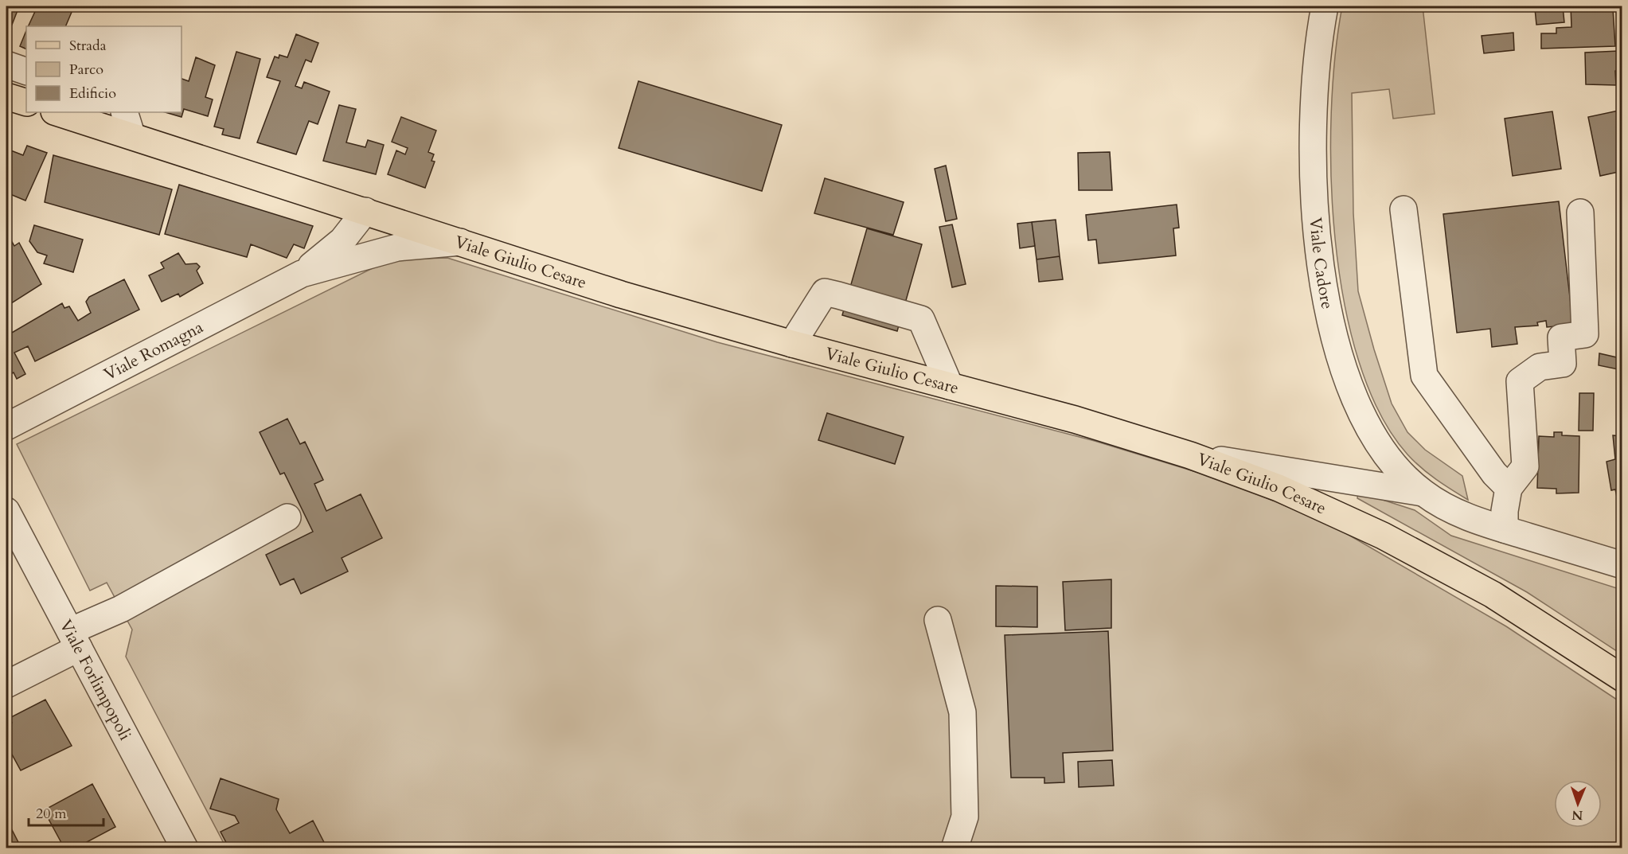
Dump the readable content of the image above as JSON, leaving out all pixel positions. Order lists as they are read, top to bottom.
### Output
{
  "streets": {
    "main road": ["Viale Giulio Cesare"],
    "street": ["Viale Cadore", "Viale Romagna", "Viale Forlimpopoli"]
  },
  "crossings": [
    ["Viale Giulio Cesare", "Viale Romagna"]
  ],
  "legend": ["Strada", "Parco", "Edificio"],
  "scale_bar": "20 m",
  "north": "bottom"
}
